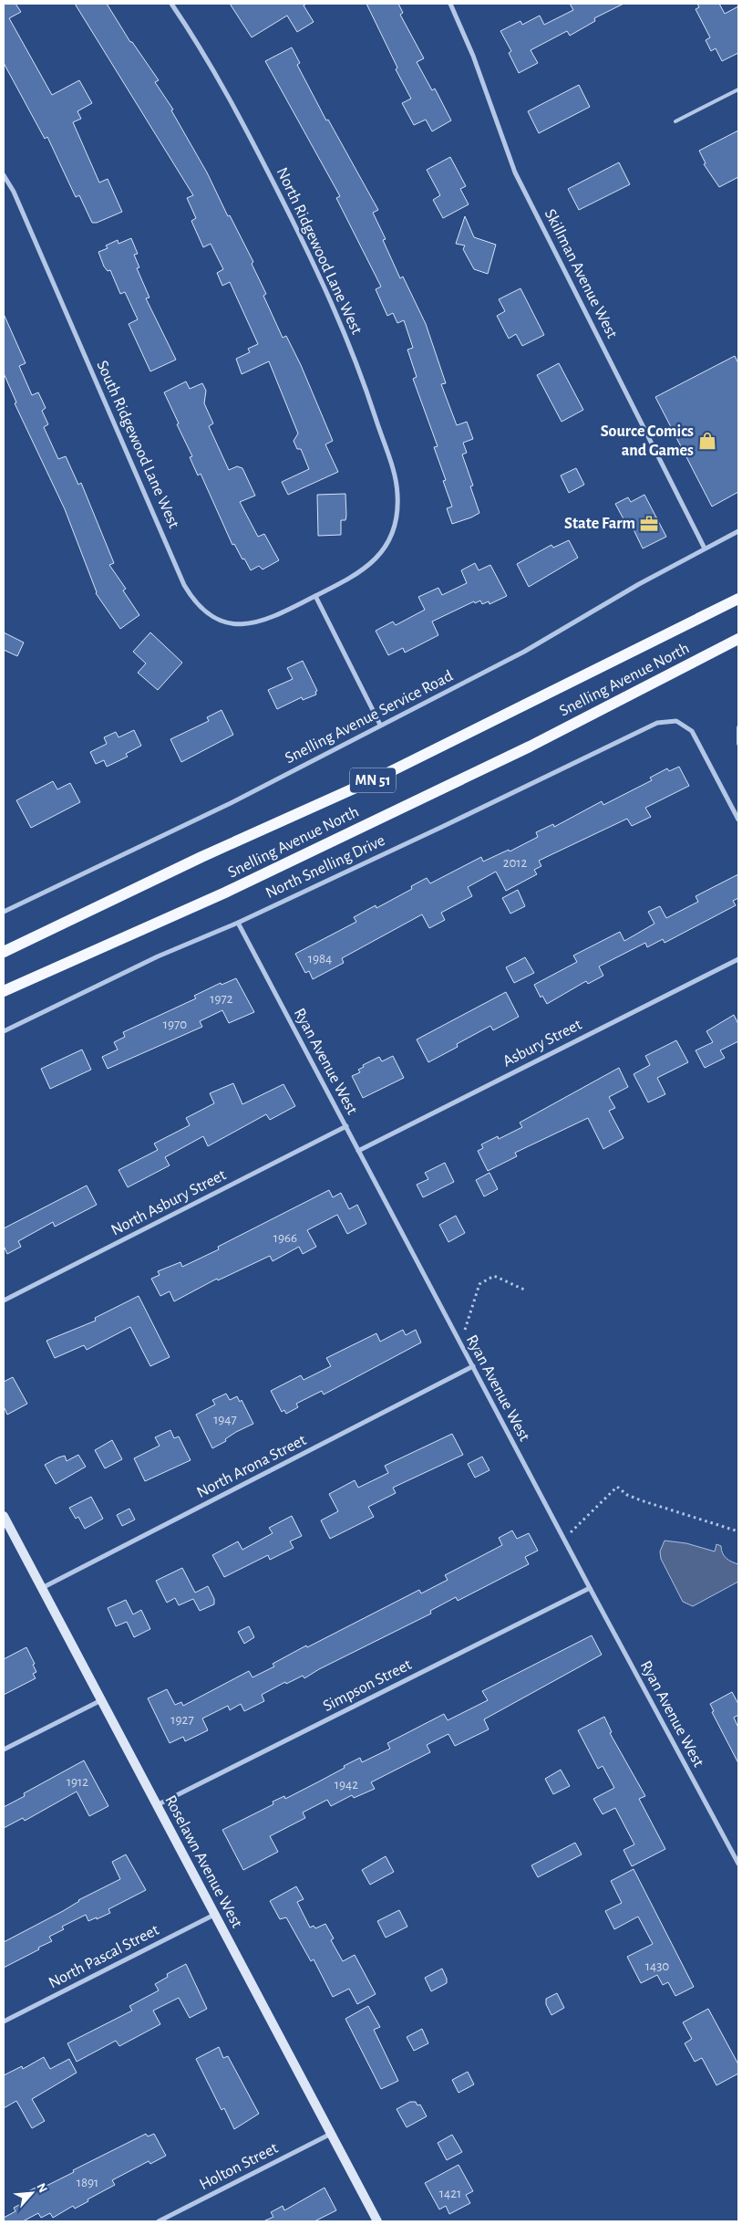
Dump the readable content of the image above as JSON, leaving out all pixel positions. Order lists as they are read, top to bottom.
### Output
{
  "streets": {
    "main road": ["Snelling Avenue North", "MN 51"],
    "street": [
      "North Ridgewood Lane West",
      "Skillman Avenue West",
      "South Ridgewood Lane West",
      "Snelling Avenue Service Road",
      "North Snelling Drive",
      "Asbury Street",
      "Ryan Avenue West",
      "North Asbury Street",
      "North Arona Street",
      "Simpson Street",
      "Roselawn Avenue West",
      "North Pascal Street",
      "Holton Street"
    ]
  },
  "crossings": [
    ["North Ridgewood Lane West", "South Ridgewood Lane West"],
    ["Skillman Avenue West", "Snelling Avenue Service Road"],
    ["North Snelling Drive", "Ryan Avenue West"],
    ["Asbury Street", "Ryan Avenue West"],
    ["Ryan Avenue West", "North Asbury Street"],
    ["Ryan Avenue West", "North Arona Street"],
    ["Ryan Avenue West", "Simpson Street"],
    ["North Arona Street", "Roselawn Avenue West"],
    ["Simpson Street", "Roselawn Avenue West"],
    ["Roselawn Avenue West", "North Pascal Street"],
    ["Roselawn Avenue West", "Holton Street"]
  ],
  "places": {
    "shop": ["Source Comics and Games"],
    "office": ["State Farm"]
  },
  "house_numbers": [
    "2012",
    "1984",
    "1972",
    "1970",
    "1966",
    "1947",
    "1927",
    "1912",
    "1942",
    "1430",
    "1891",
    "1421"
  ],
  "north": "top right"
}
